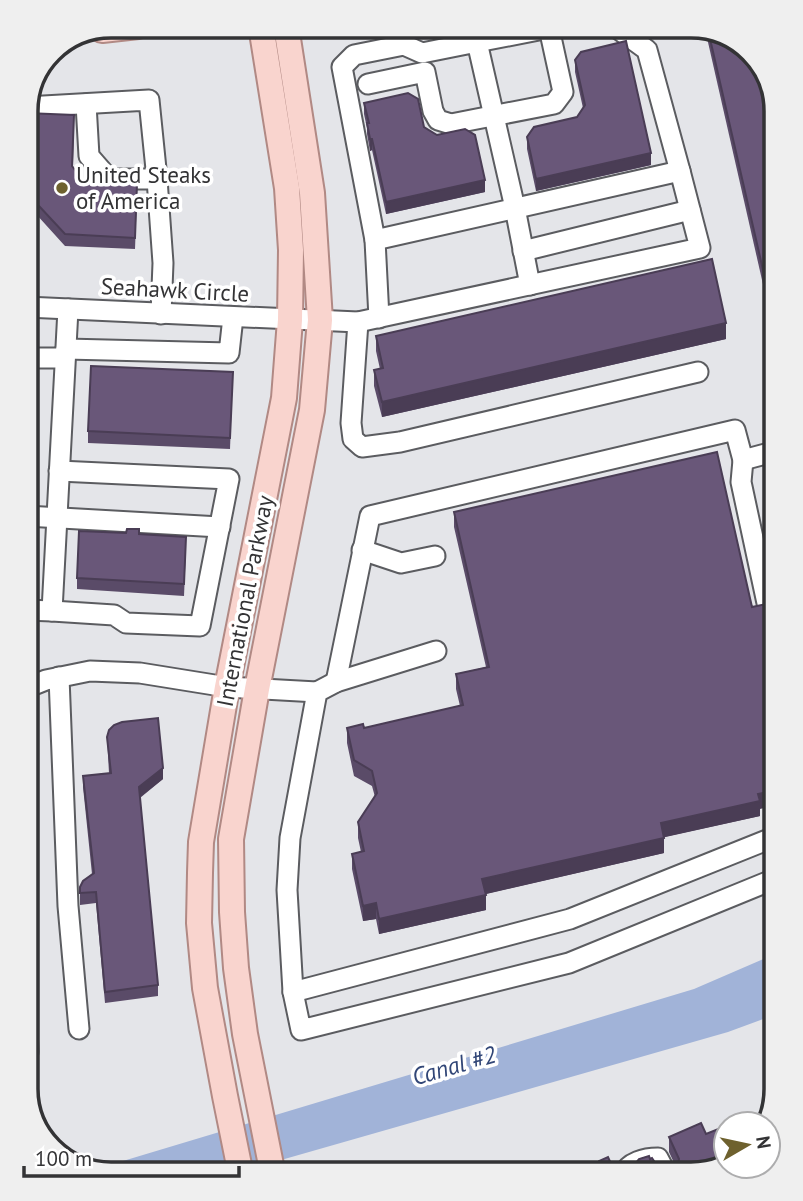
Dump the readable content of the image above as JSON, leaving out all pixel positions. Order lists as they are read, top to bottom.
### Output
{
  "streets": {
    "main road": ["International Parkway"],
    "street": ["Seahawk Circle"]
  },
  "crossings": [
    ["Seahawk Circle", "International Parkway"]
  ],
  "water": ["Canal #2"],
  "places": ["United Steaks of America"],
  "scale_bar": "100 m",
  "north": "right"
}
